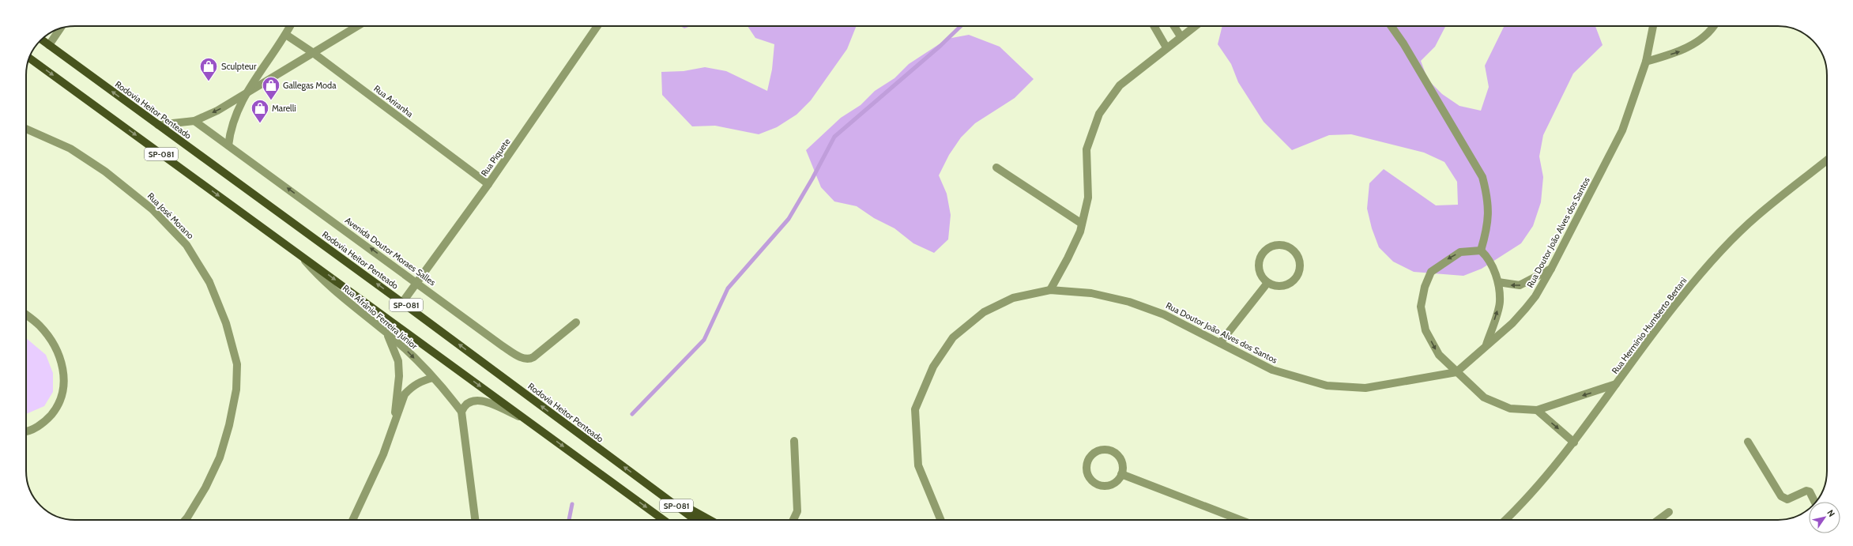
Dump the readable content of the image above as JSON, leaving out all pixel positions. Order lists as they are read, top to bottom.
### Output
{
  "streets": {
    "main road": ["Rodovia Heitor Penteado", "SP-081"],
    "street": [
      "Rua Ariranha",
      "Rua Piquete",
      "Rua José Morano",
      "Rua Doutor João Alves dos Santos",
      "Avenida Doutor Moraes Salles",
      "Rua Afrânio Ferreira Júnior",
      "Rua Hermínio Humberto Bertani"
    ]
  },
  "crossings": [
    ["Rua Ariranha", "Rua Piquete"],
    ["Rodovia Heitor Penteado", "Rua Piquete"],
    ["SP-081", "Rua Afrânio Ferreira Júnior"],
    ["Rua Piquete", "Avenida Doutor Moraes Salles"]
  ],
  "one_way": ["Avenida Doutor Moraes Salles"],
  "places": {
    "shop": ["Sculpteur", "Gallegas Moda", "Marelli"]
  },
  "north": "top right"
}
